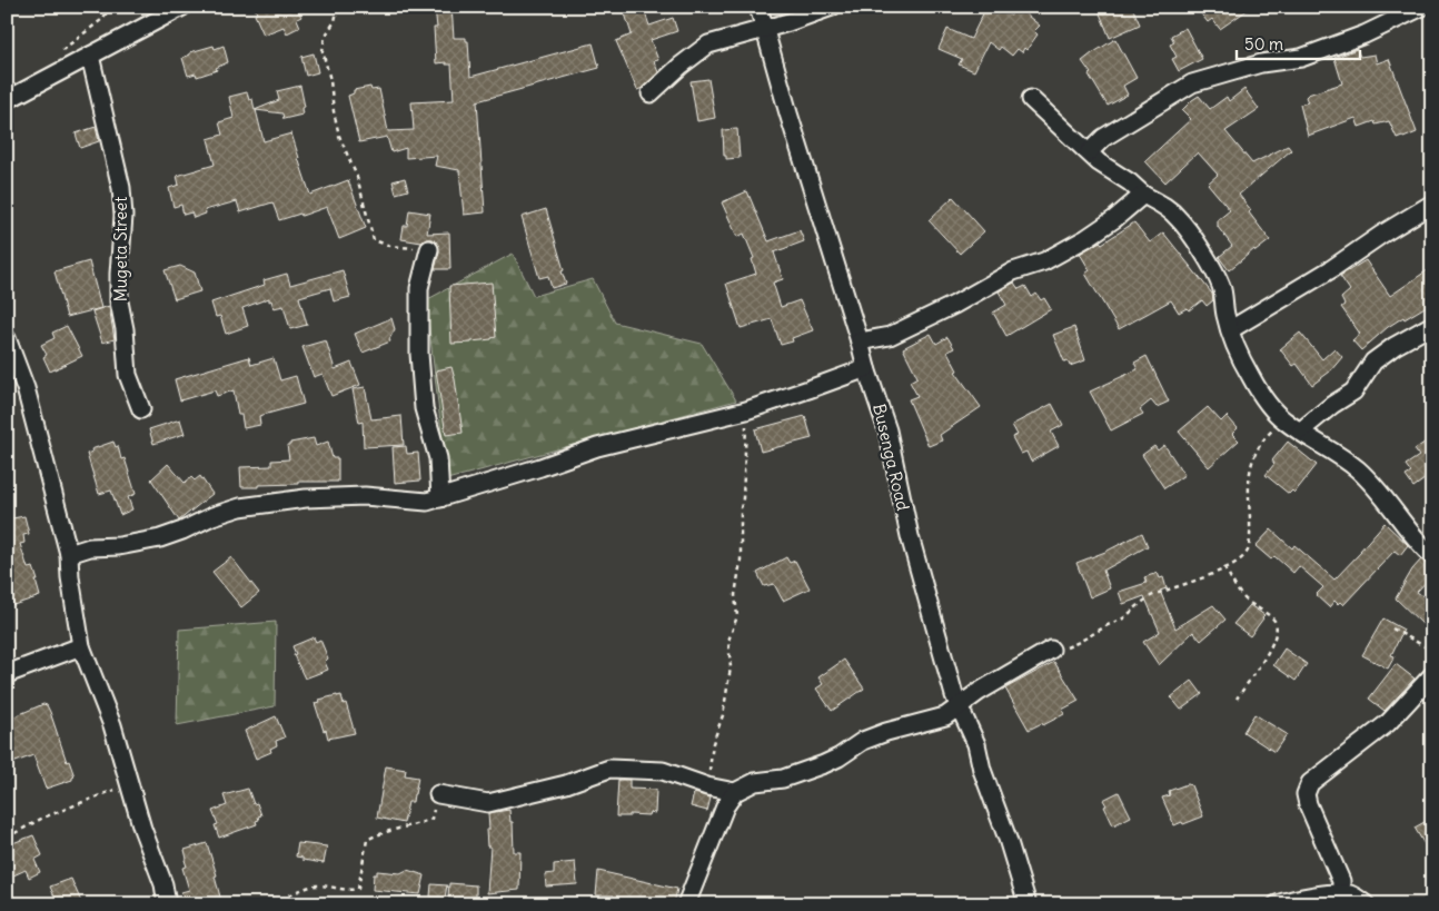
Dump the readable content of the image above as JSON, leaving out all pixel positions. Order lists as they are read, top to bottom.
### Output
{
  "streets": {
    "street": ["Mugeta Street", "Busenga Road"]
  },
  "scale_bar": "50 m"
}
